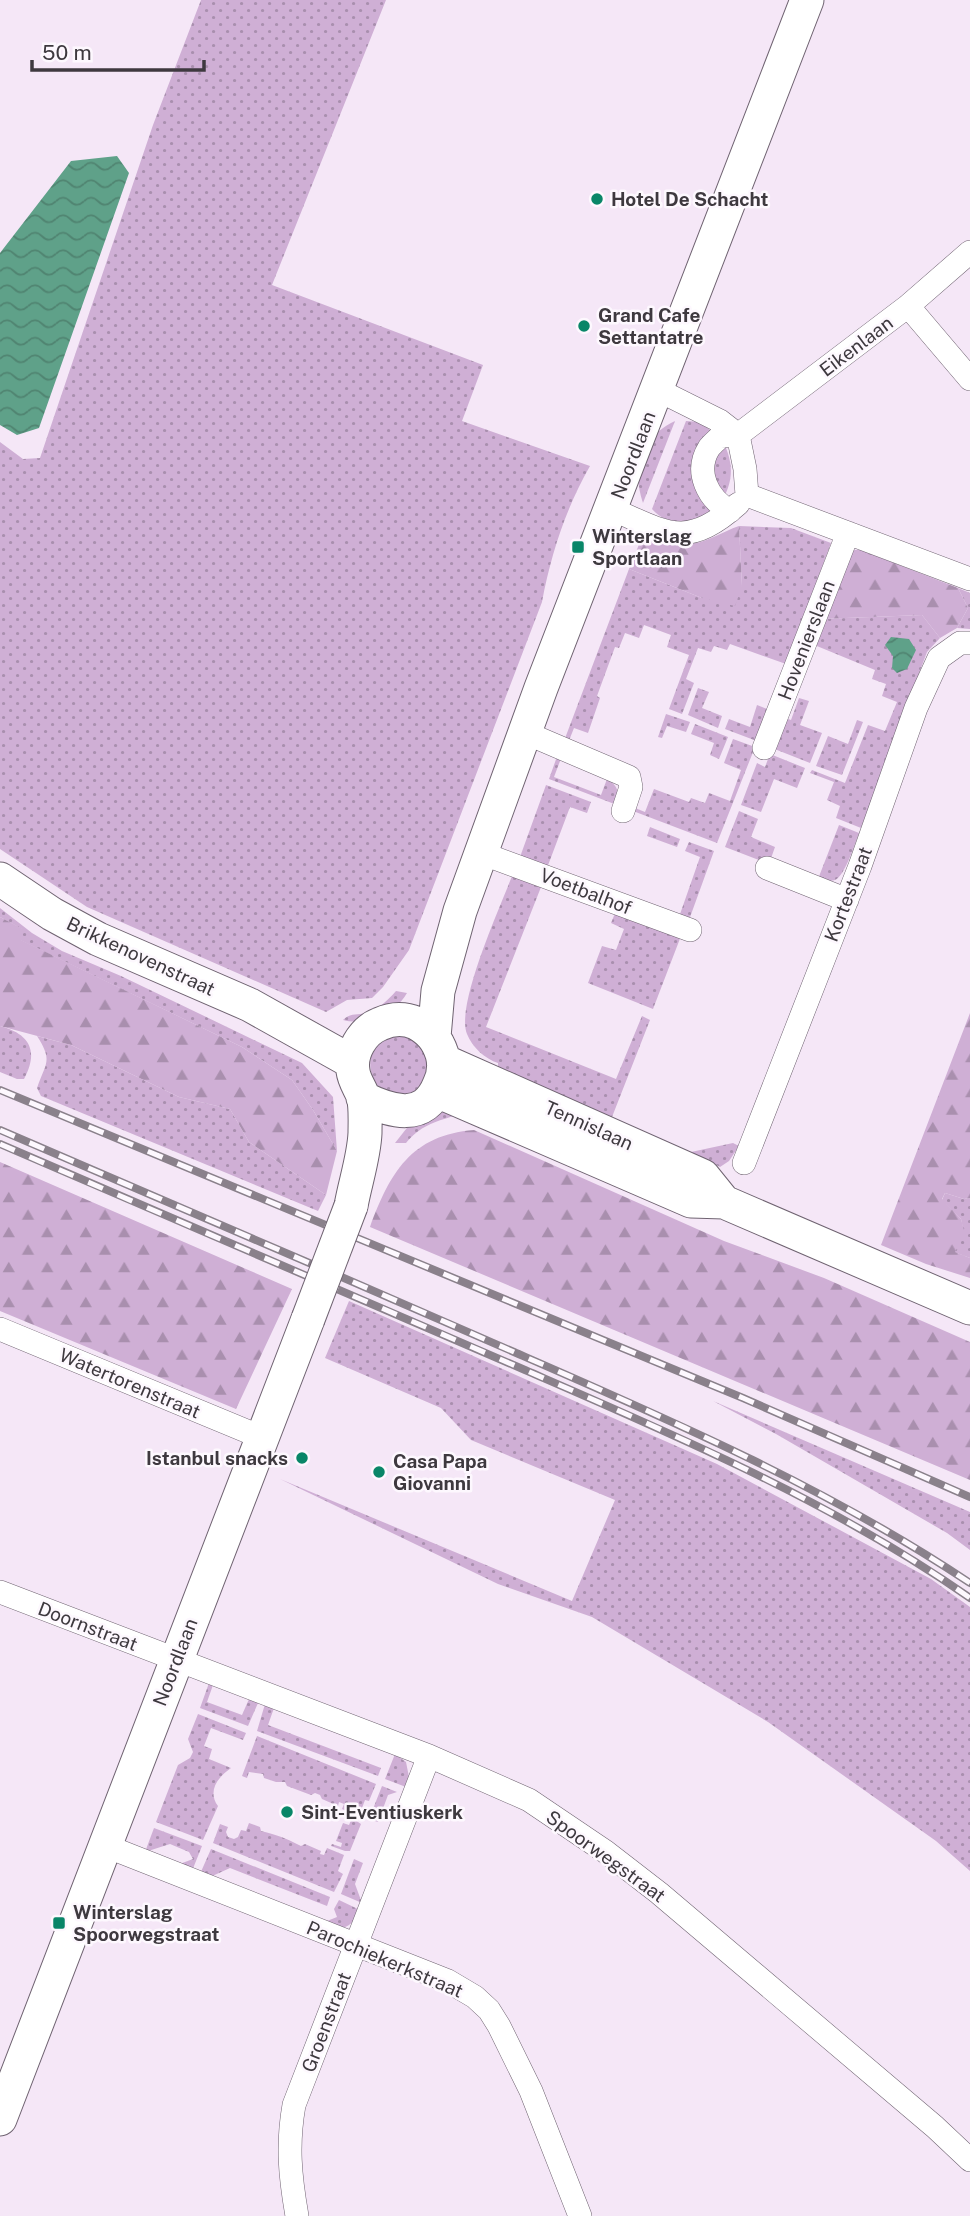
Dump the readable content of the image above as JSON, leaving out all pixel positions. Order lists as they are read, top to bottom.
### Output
{
  "streets": {
    "street": [
      "Eikenlaan",
      "Noordlaan",
      "Hovenierslaan",
      "Voetbalhof",
      "Kortestraat",
      "Brikkenovenstraat",
      "Tennislaan",
      "Watertorenstraat",
      "Doornstraat",
      "Spoorwegstraat",
      "Parochiekerkstraat",
      "Groenstraat"
    ]
  },
  "crossings": [
    ["Noordlaan", "Voetbalhof"],
    ["Noordlaan", "Brikkenovenstraat"],
    ["Noordlaan", "Tennislaan"],
    ["Noordlaan", "Watertorenstraat"],
    ["Noordlaan", "Doornstraat"],
    ["Noordlaan", "Spoorwegstraat"],
    ["Noordlaan", "Parochiekerkstraat"],
    ["Brikkenovenstraat", "Tennislaan"],
    ["Doornstraat", "Spoorwegstraat"],
    ["Spoorwegstraat", "Groenstraat"],
    ["Parochiekerkstraat", "Groenstraat"]
  ],
  "places": {
    "other": [
      "Hotel De Schacht",
      "Grand Cafe Settantatre",
      "Istanbul snacks",
      "Casa Papa Giovanni",
      "Sint-Eventiuskerk"
    ],
    "transit": ["Winterslag Sportlaan", "Winterslag Spoorwegstraat"]
  },
  "scale_bar": "50 m"
}
